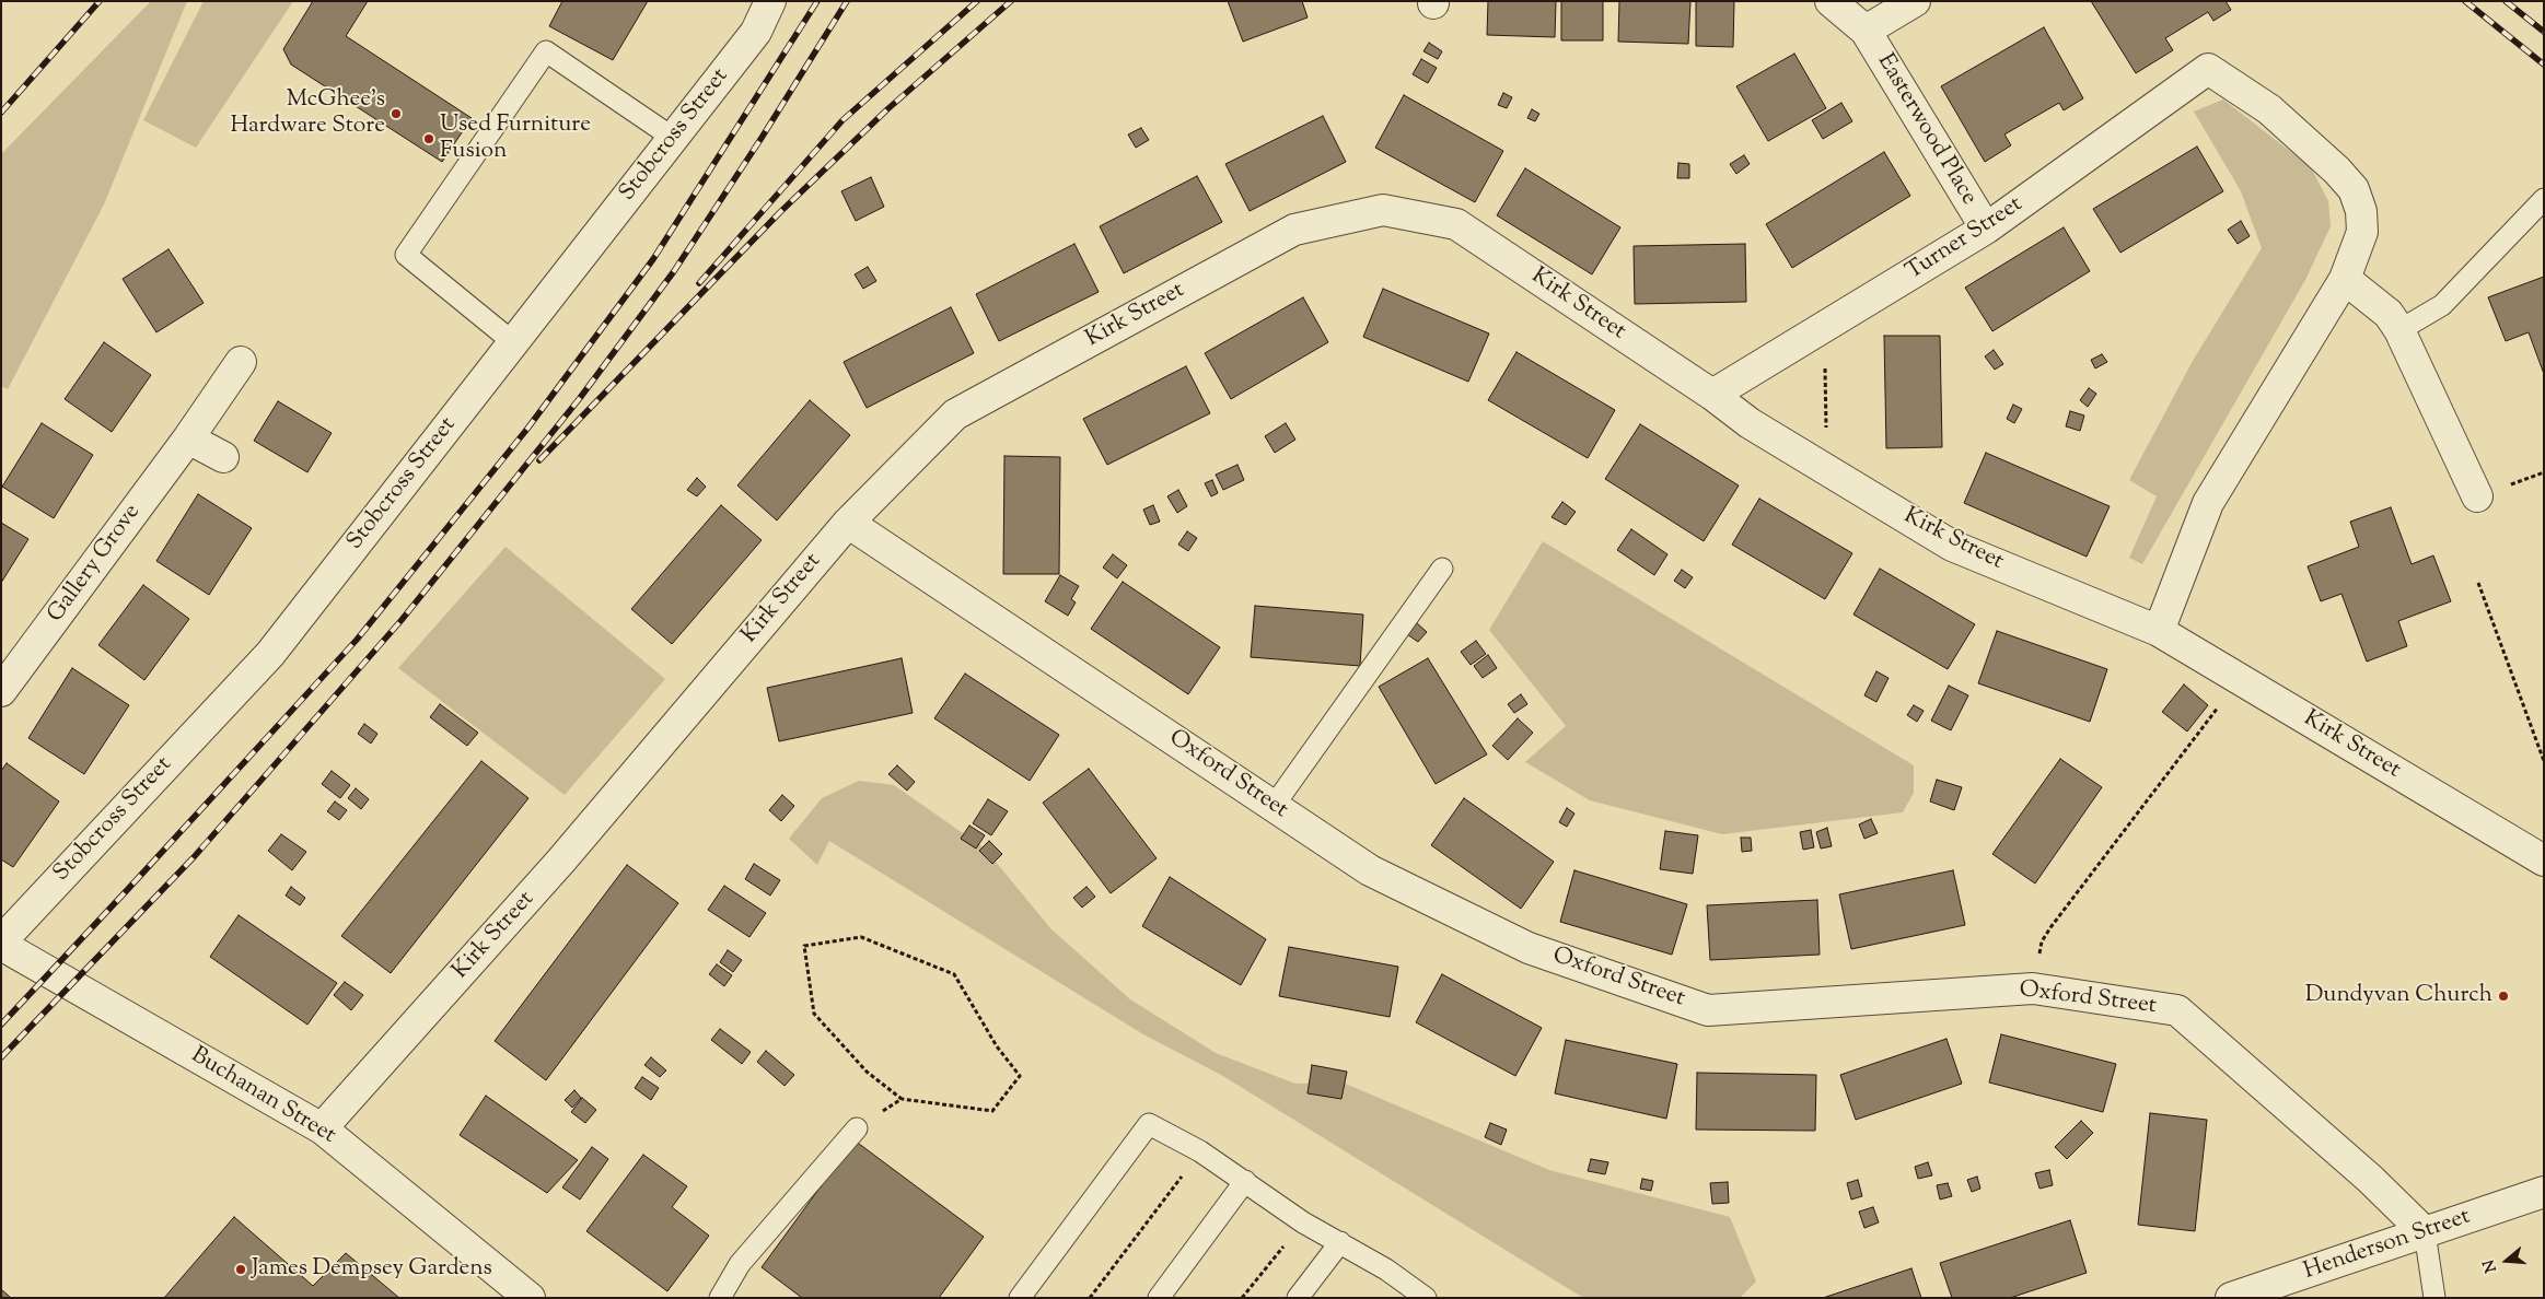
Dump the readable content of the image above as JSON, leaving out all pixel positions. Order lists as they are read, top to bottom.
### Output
{
  "streets": {
    "street": [
      "Easterwood Place",
      "Stobcross Street",
      "Turner Street",
      "Kirk Street",
      "Gallery Grove",
      "Oxford Street",
      "Buchanan Street",
      "Henderson Street"
    ]
  },
  "crossings": [
    ["Easterwood Place", "Turner Street"],
    ["Stobcross Street", "Buchanan Street"],
    ["Turner Street", "Kirk Street"],
    ["Kirk Street", "Oxford Street"],
    ["Kirk Street", "Buchanan Street"],
    ["Oxford Street", "Henderson Street"]
  ],
  "places": [
    "McGhee's Hardware Store",
    "Used Furniture Fusion",
    "Dundyvan Church",
    "James Dempsey Gardens"
  ],
  "north": "left"
}
